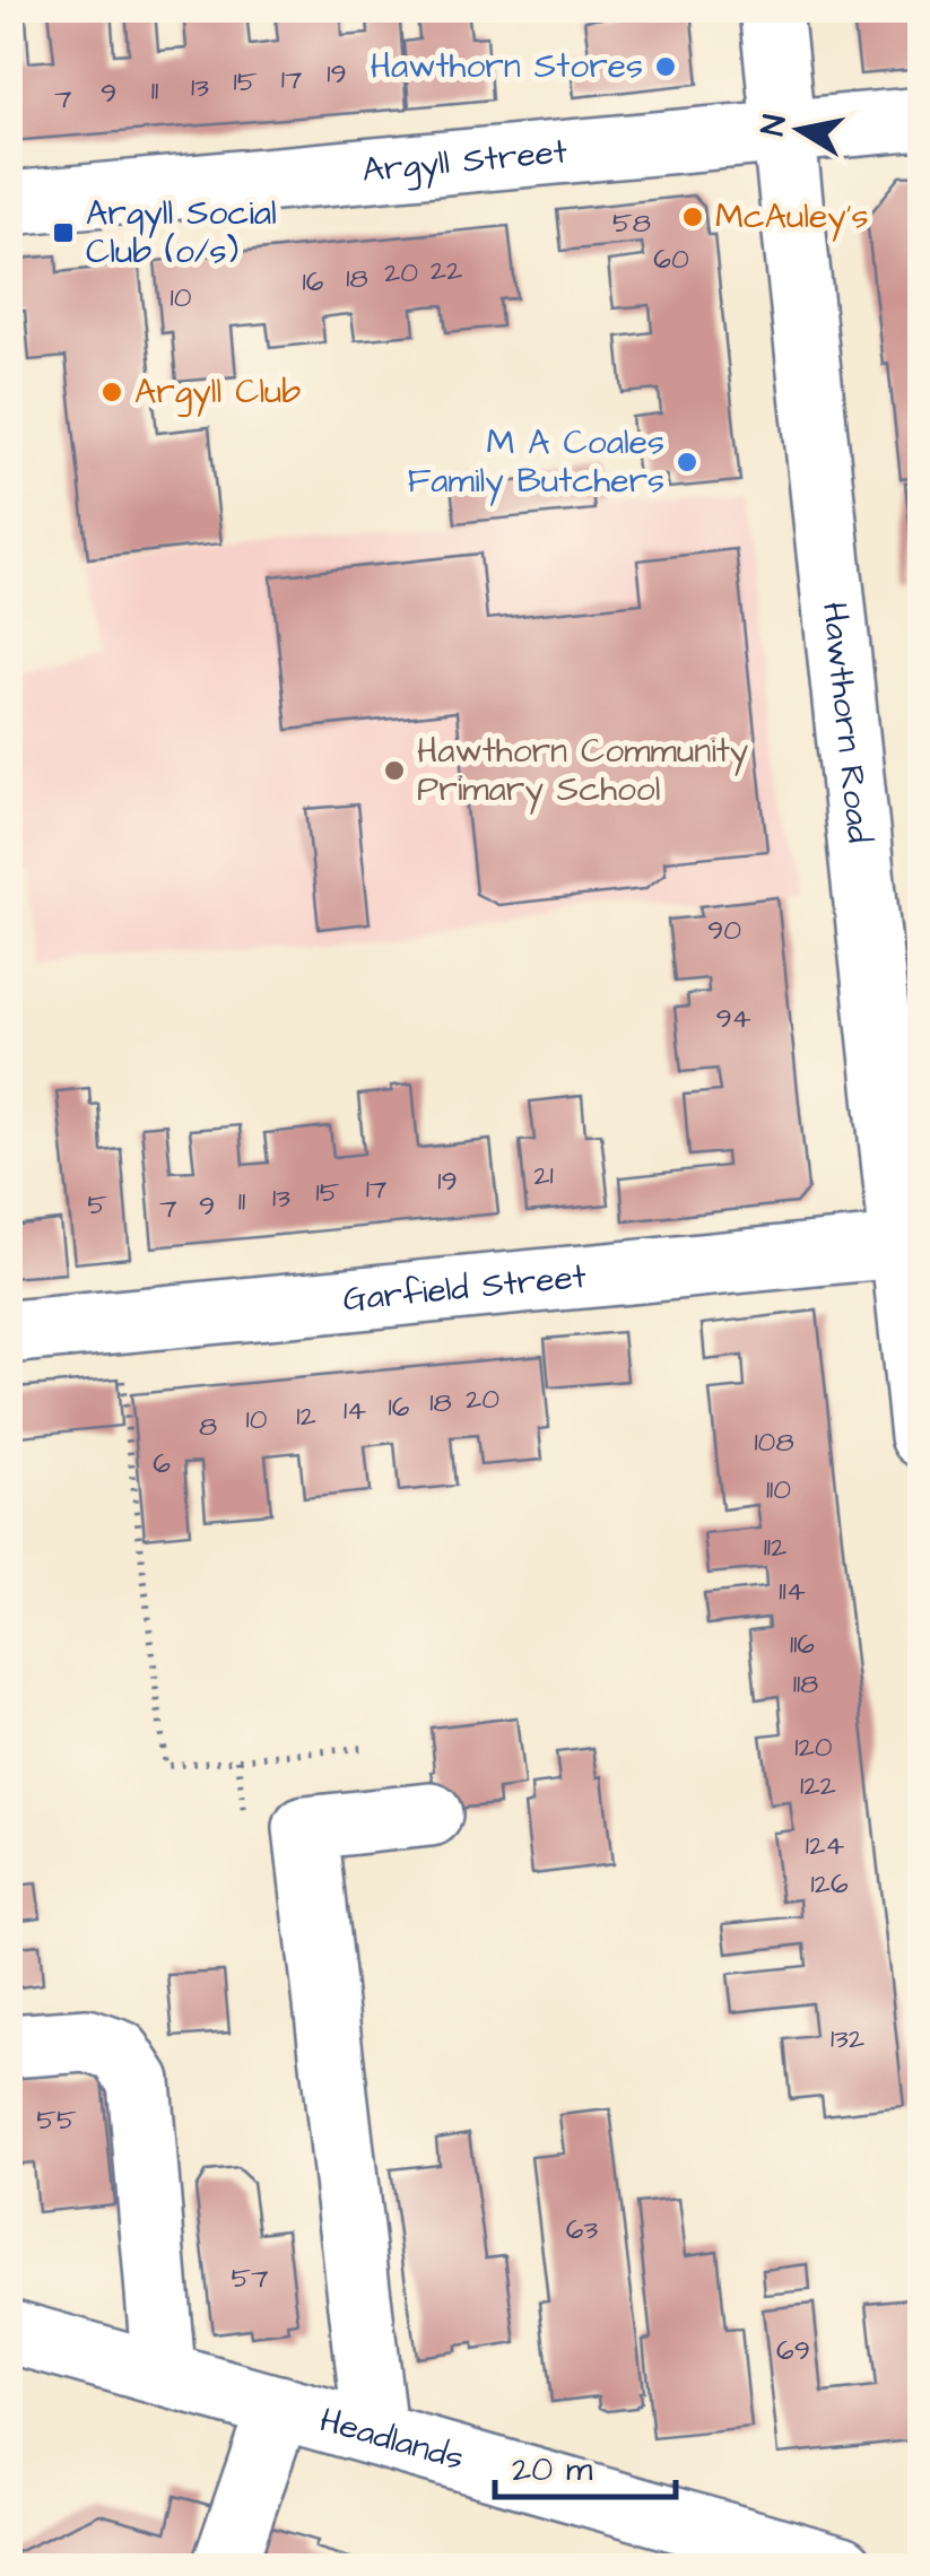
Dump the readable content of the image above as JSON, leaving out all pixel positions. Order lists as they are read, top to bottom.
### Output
{
  "streets": {
    "street": [
      "Argyll Street",
      "Hawthorn Road",
      "Garfield Street",
      "Headlands"
    ]
  },
  "crossings": [
    ["Argyll Street", "Hawthorn Road"],
    ["Hawthorn Road", "Garfield Street"]
  ],
  "places": {
    "other": [
      "Hawthorn Stores",
      "McAuley's",
      "Argyll Club",
      "M A Coales Family Butchers",
      "Hawthorn Community Primary School"
    ],
    "transit": ["Argyll Social Club (o/s)"]
  },
  "house_numbers": [
    "19",
    "17",
    "15",
    "13",
    "11",
    "9",
    "7",
    "58",
    "60",
    "22",
    "20",
    "18",
    "16",
    "10",
    "90",
    "94",
    "21",
    "19",
    "17",
    "15",
    "13",
    "11",
    "5",
    "9",
    "7",
    "20",
    "18",
    "16",
    "14",
    "12",
    "10",
    "8",
    "108",
    "6",
    "110",
    "112",
    "114",
    "116",
    "118",
    "120",
    "122",
    "124",
    "126",
    "132",
    "55",
    "63",
    "57",
    "69"
  ],
  "scale_bar": "20 m",
  "north": "left"
}
